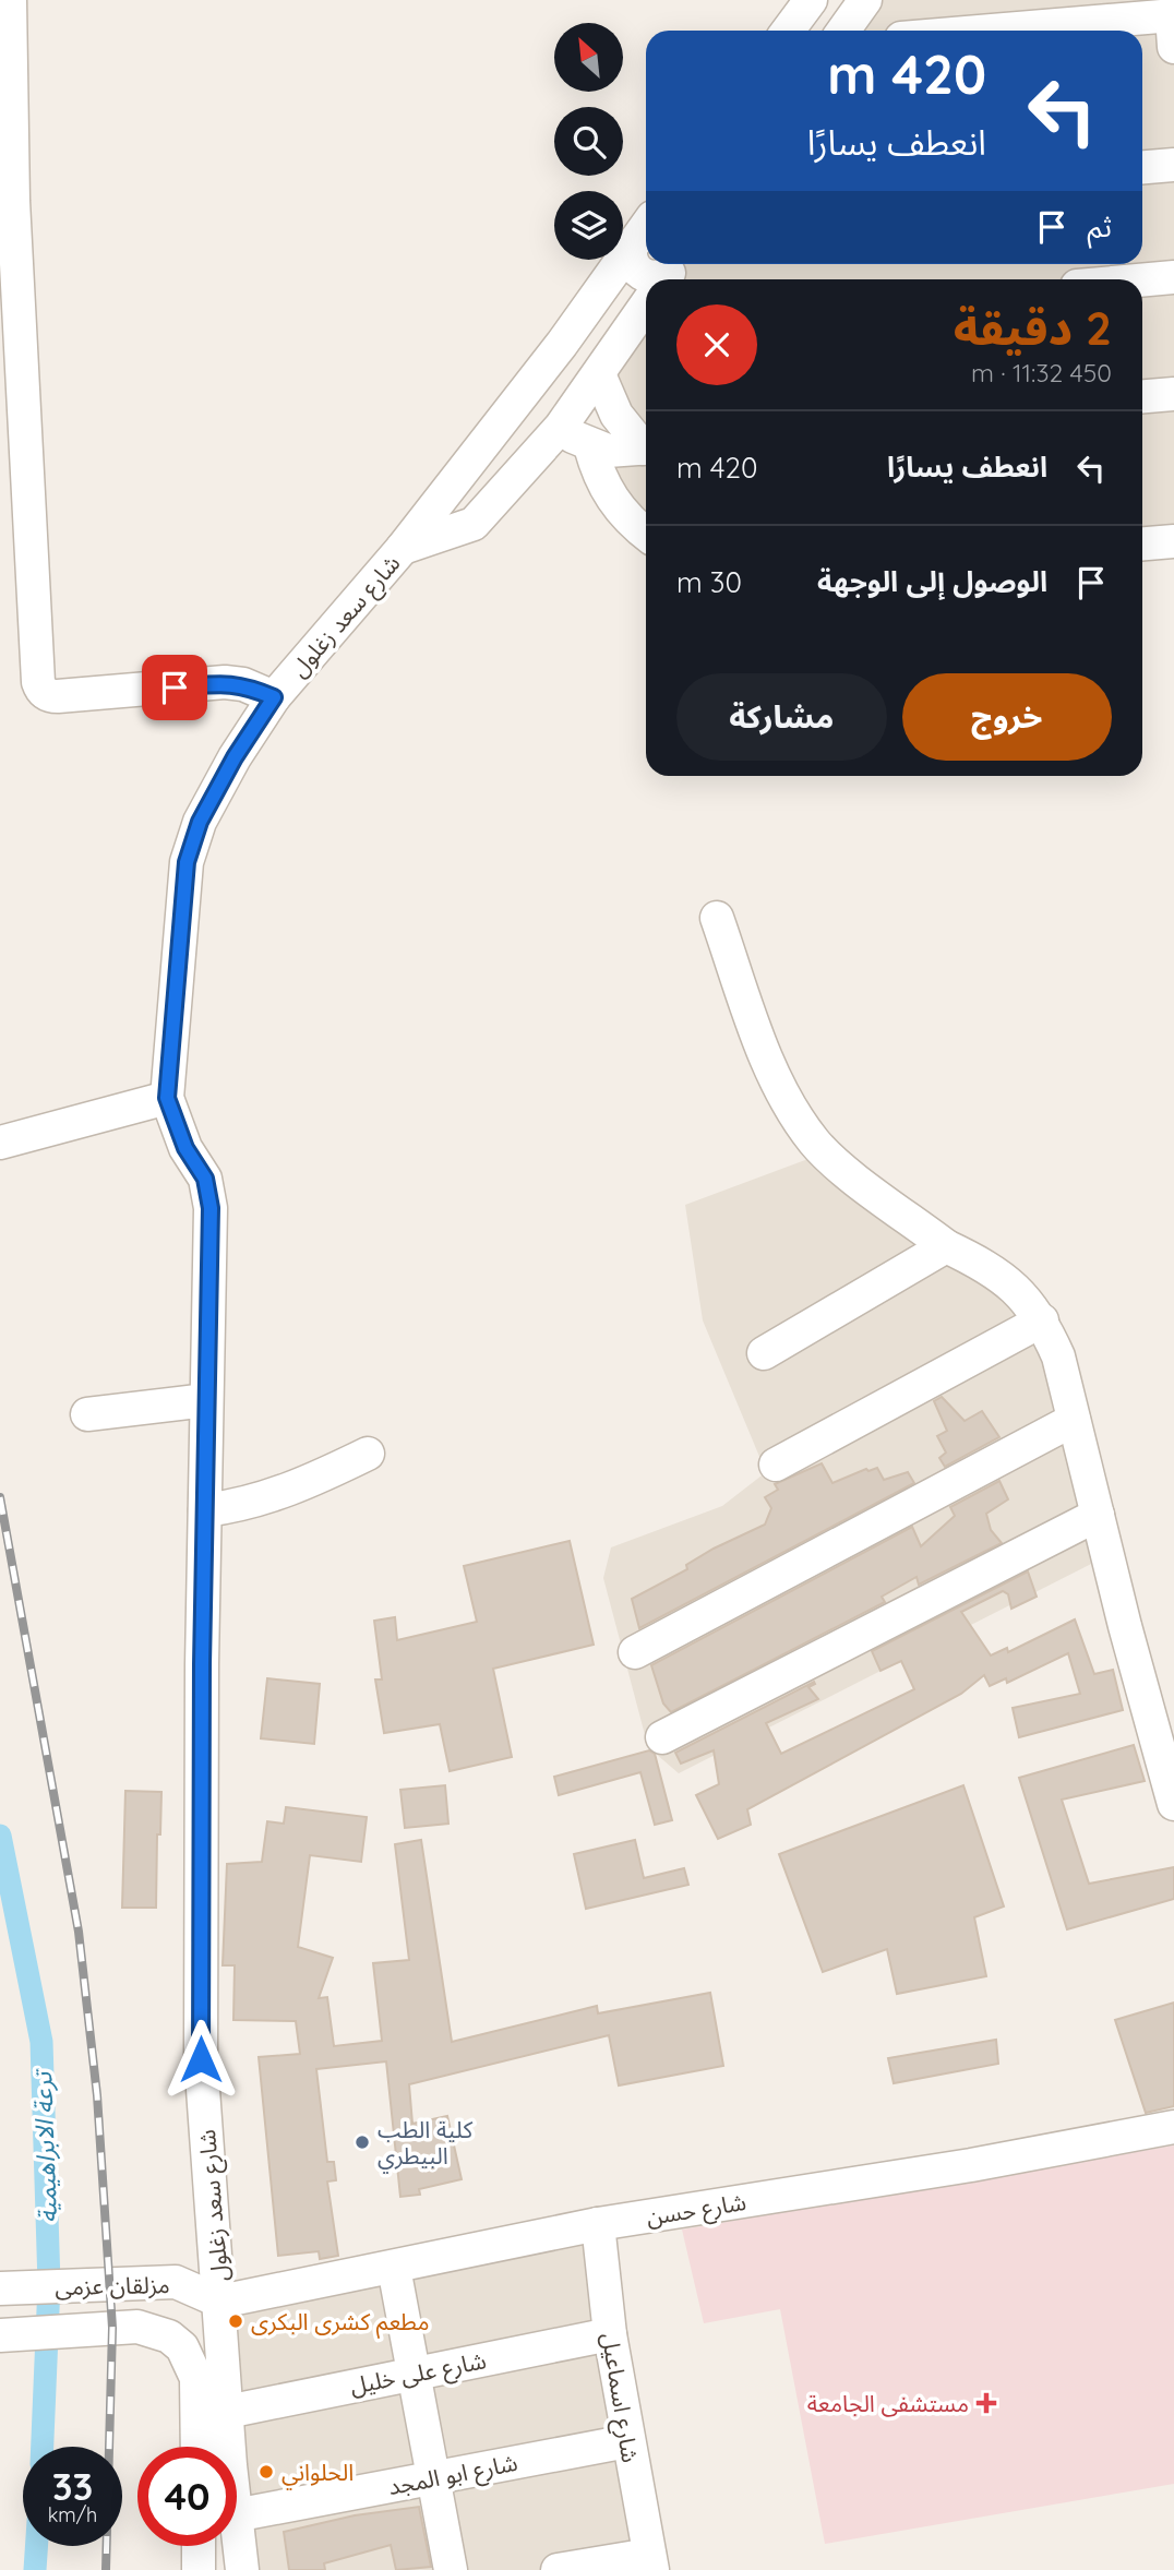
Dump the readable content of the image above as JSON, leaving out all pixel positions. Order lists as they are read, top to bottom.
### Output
{
  "streets": {
    "street": [
      "شارع سعد زغلول",
      "شارع حسن",
      "مزلقان عزمى",
      "شارع على خليل",
      "شارع اسماعيل",
      "شارع ابو المجد"
    ]
  },
  "crossings": [
    ["شارع سعد زغلول", "شارع حسن"],
    ["شارع سعد زغلول", "مزلقان عزمى"],
    ["شارع سعد زغلول", "شارع على خليل"],
    ["شارع حسن", "مزلقان عزمى"],
    ["شارع حسن", "شارع اسماعيل"],
    ["شارع على خليل", "شارع اسماعيل"],
    ["شارع اسماعيل", "شارع ابو المجد"]
  ],
  "water": ["ترعة الابراهيمية"],
  "places": {
    "other": ["كلية الطب البيطري", "مطعم كشرى البكرى", "الحلواني"],
    "health": ["مستشفى الجامعة"]
  },
  "north": "top left",
  "page": {
    "turn": ["420 m", "انعطف يسارًا"],
    "then": "ثم",
    "heading": ["2 دقيقة", "450 m · 11:32"],
    "list": [
      {
        "name": "انعطف يسارًا",
        "value": "420 m"
      },
      {
        "name": "الوصول إلى الوجهة",
        "value": "30 m"
      }
    ],
    "buttons": ["خروج", "مشاركة"],
    "speed": "33 km/h",
    "limit": "40"
  }
}
